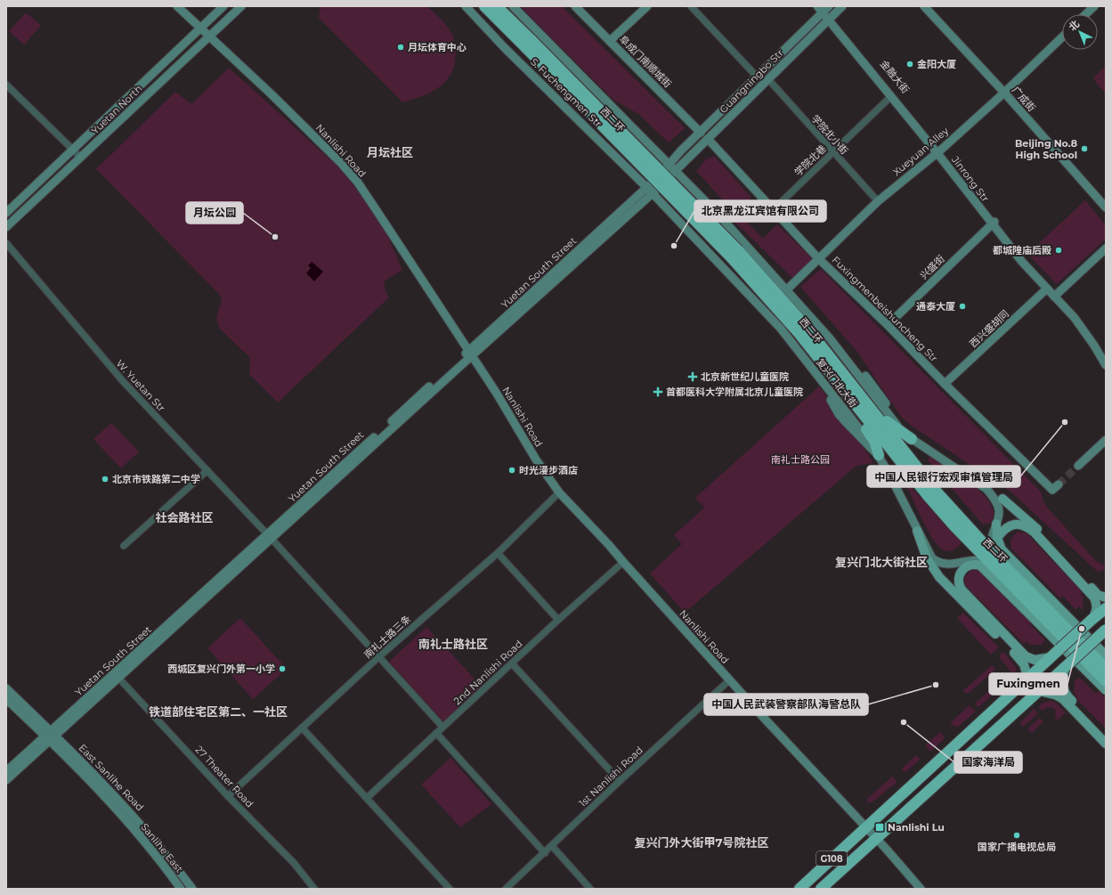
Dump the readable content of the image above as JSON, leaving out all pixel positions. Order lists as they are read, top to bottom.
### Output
{
  "streets": {
    "highway": ["西二环", "G108"],
    "main road": [
      "阜成门南顺城街",
      "金融大街",
      "Guangningbo Str",
      "S. Fuchengmen Str",
      "广成街",
      "Yuetan North",
      "Nanlishi Road",
      "Xueyuan Alley",
      "Jinrong Str",
      "兴盛街",
      "Yuetan South Street",
      "Fuxingmenbeishuncheng Str",
      "西兴盛胡同",
      "复兴门北大街",
      "East Sanlihe Road",
      "Sanlihe East"
    ],
    "street": [
      "学院北小街",
      "学院北巷",
      "W. Yuetan Str",
      "南礼士路三条",
      "2nd Nanlishi Road",
      "27 Theater Road",
      "1st Nanlishi Road"
    ]
  },
  "crossings": [
    ["阜成门南顺城街", "Guangningbo Str"],
    ["金融大街", "Guangningbo Str"],
    ["金融大街", "Xueyuan Alley"],
    ["金融大街", "Jinrong Str"],
    ["Guangningbo Str", "学院北小街"],
    ["Guangningbo Str", "Jinrong Str"],
    ["Guangningbo Str", "Yuetan South Street"],
    ["Guangningbo Str", "Fuxingmenbeishuncheng Str"],
    ["S. Fuchengmen Str", "Yuetan South Street"],
    ["S. Fuchengmen Str", "复兴门北大街"],
    ["广成街", "Xueyuan Alley"],
    ["Yuetan North", "Nanlishi Road"],
    ["学院北小街", "Xueyuan Alley"],
    ["学院北小街", "学院北巷"],
    ["Nanlishi Road", "Yuetan South Street"],
    ["Nanlishi Road", "南礼士路三条"],
    ["Nanlishi Road", "2nd Nanlishi Road"],
    ["Nanlishi Road", "1st Nanlishi Road"],
    ["Nanlishi Road", "G108"],
    ["Xueyuan Alley", "Jinrong Str"],
    ["Xueyuan Alley", "Fuxingmenbeishuncheng Str"],
    ["学院北巷", "Jinrong Str"],
    ["学院北巷", "Fuxingmenbeishuncheng Str"],
    ["Jinrong Str", "兴盛街"],
    ["Jinrong Str", "西兴盛胡同"],
    ["兴盛街", "Fuxingmenbeishuncheng Str"],
    ["Yuetan South Street", "复兴门北大街"],
    ["Yuetan South Street", "W. Yuetan Str"],
    ["Yuetan South Street", "27 Theater Road"],
    ["Yuetan South Street", "East Sanlihe Road"],
    ["Yuetan South Street", "Sanlihe East"],
    ["Fuxingmenbeishuncheng Str", "西兴盛胡同"],
    ["W. Yuetan Str", "南礼士路三条"],
    ["W. Yuetan Str", "2nd Nanlishi Road"],
    ["南礼士路三条", "27 Theater Road"],
    ["East Sanlihe Road", "Sanlihe East"]
  ],
  "districts": [
    "月坛社区",
    "社会路社区",
    "复兴门北大街社区",
    "南礼士路社区",
    "铁道部住宅区第二、一社区",
    "复兴门外大街甲7号院社区"
  ],
  "parks": ["南礼士路公园"],
  "places": {
    "other": [
      "月坛体育中心",
      "金阳大厦",
      "Beijing No.8 High School",
      "月坛公园",
      "北京黑龙江宾馆有限公司",
      "都城隍庙后殿",
      "通泰大厦",
      "中国人民银行宏观审慎管理局",
      "时光漫步酒店",
      "北京市铁路第二中学",
      "Fuxingmen",
      "西城区复兴门外第一小学",
      "中国人民武装警察部队海警总队",
      "国家海洋局",
      "国家广播电视总局"
    ],
    "health": ["北京新世纪儿童医院", "首都医科大学附属北京儿童医院"],
    "transit": ["Nanlishi Lu"]
  },
  "north": "top left"
}
